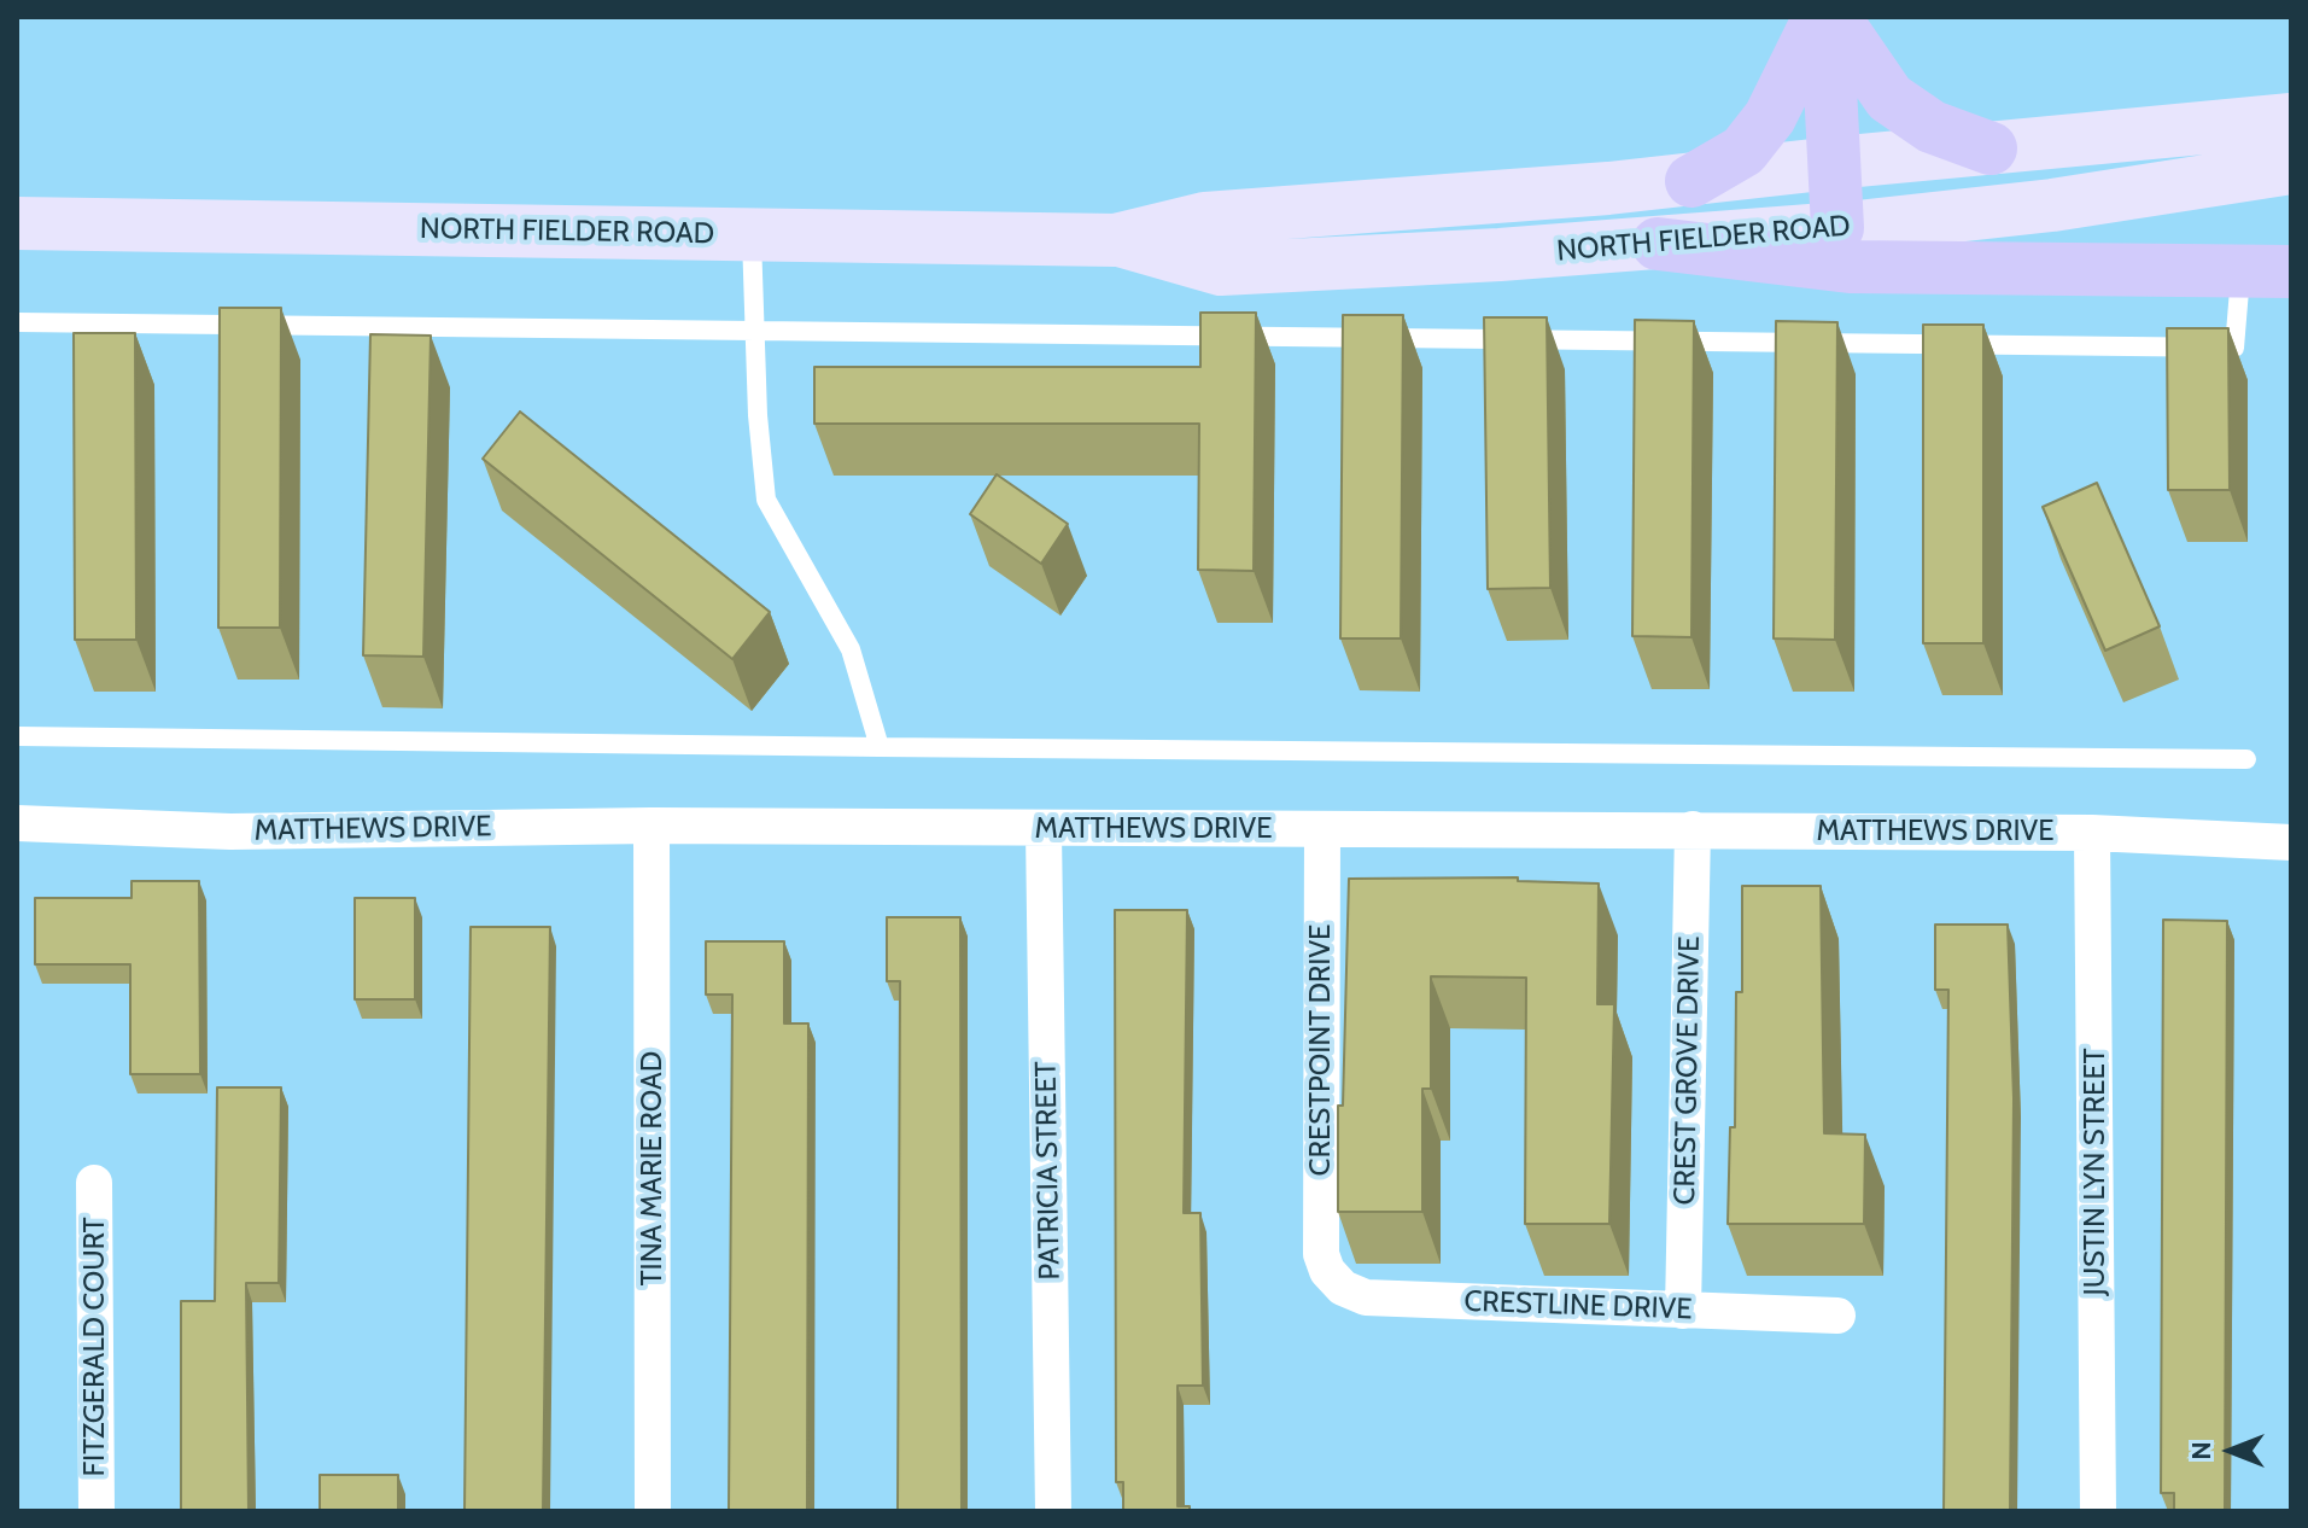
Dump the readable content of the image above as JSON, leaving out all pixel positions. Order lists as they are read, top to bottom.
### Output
{
  "streets": {
    "main road": ["NORTH FIELDER ROAD"],
    "street": [
      "MATTHEWS DRIVE",
      "CRESTPOINT DRIVE",
      "CREST GROVE DRIVE",
      "TINA MARIE ROAD",
      "PATRICIA STREET",
      "JUSTIN LYN STREET",
      "CRESTLINE DRIVE",
      "FITZGERALD COURT"
    ]
  },
  "crossings": [
    ["MATTHEWS DRIVE", "CRESTPOINT DRIVE"],
    ["MATTHEWS DRIVE", "CREST GROVE DRIVE"],
    ["MATTHEWS DRIVE", "TINA MARIE ROAD"],
    ["MATTHEWS DRIVE", "PATRICIA STREET"],
    ["MATTHEWS DRIVE", "JUSTIN LYN STREET"],
    ["CRESTPOINT DRIVE", "CRESTLINE DRIVE"],
    ["CREST GROVE DRIVE", "CRESTLINE DRIVE"]
  ],
  "north": "left"
}
